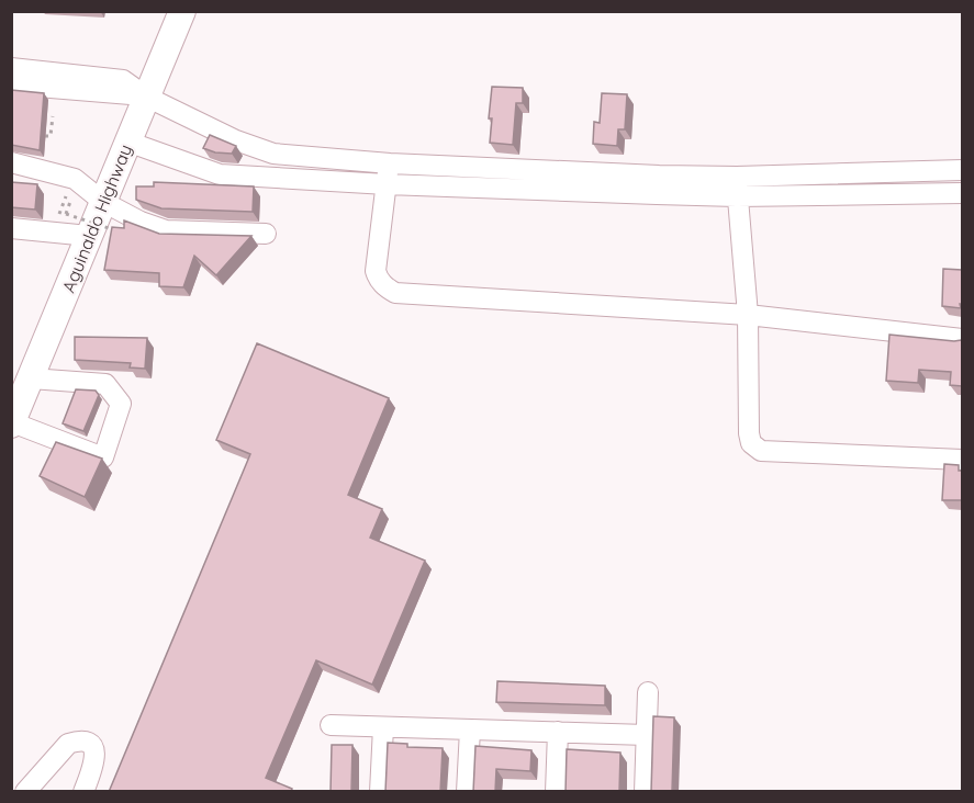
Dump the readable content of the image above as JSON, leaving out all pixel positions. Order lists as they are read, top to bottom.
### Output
{
  "streets": {
    "main road": ["Aguinaldo Highway"]
  }
}
